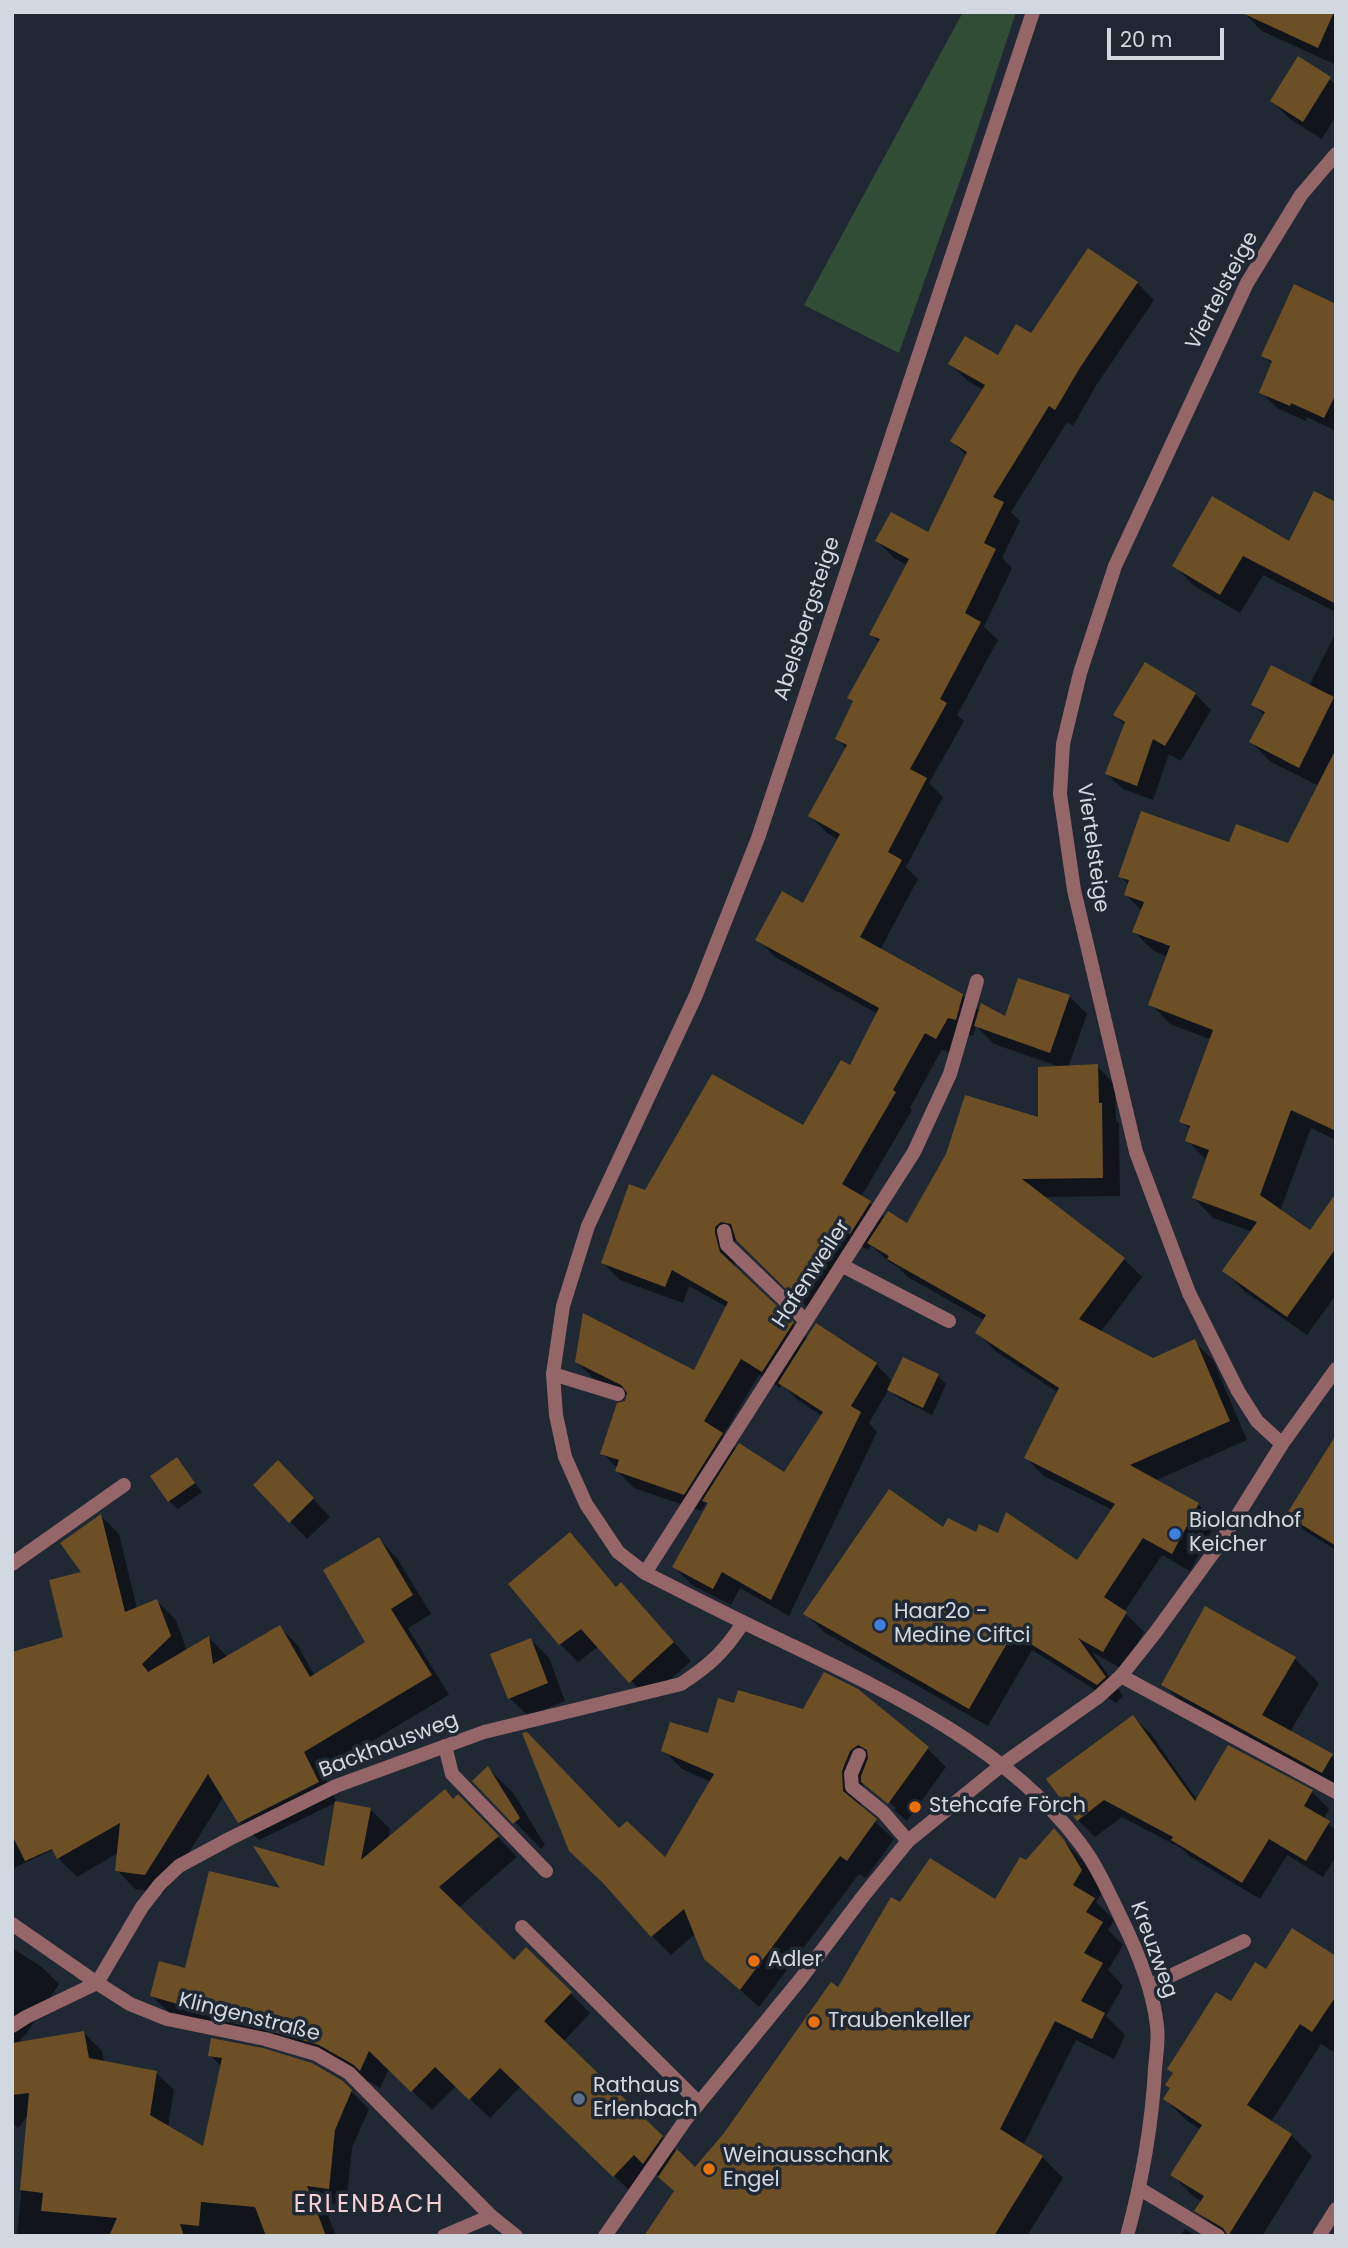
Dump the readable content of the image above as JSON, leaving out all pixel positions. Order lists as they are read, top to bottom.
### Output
{
  "streets": {
    "street": [
      "Viertelsteige",
      "Abelsbergsteige",
      "Hafenweiler",
      "Backhausweg",
      "Kreuzweg",
      "Klingenstraße"
    ]
  },
  "crossings": [
    ["Backhausweg", "Klingenstraße"]
  ],
  "districts": ["ERLENBACH"],
  "places": [
    "Biolandhof Keicher",
    "Haar2o - Medine Ciftci",
    "Stehcafe Förch",
    "Adler",
    "Traubenkeller",
    "Rathaus Erlenbach",
    "Weinausschank Engel"
  ],
  "scale_bar": "20 m"
}
